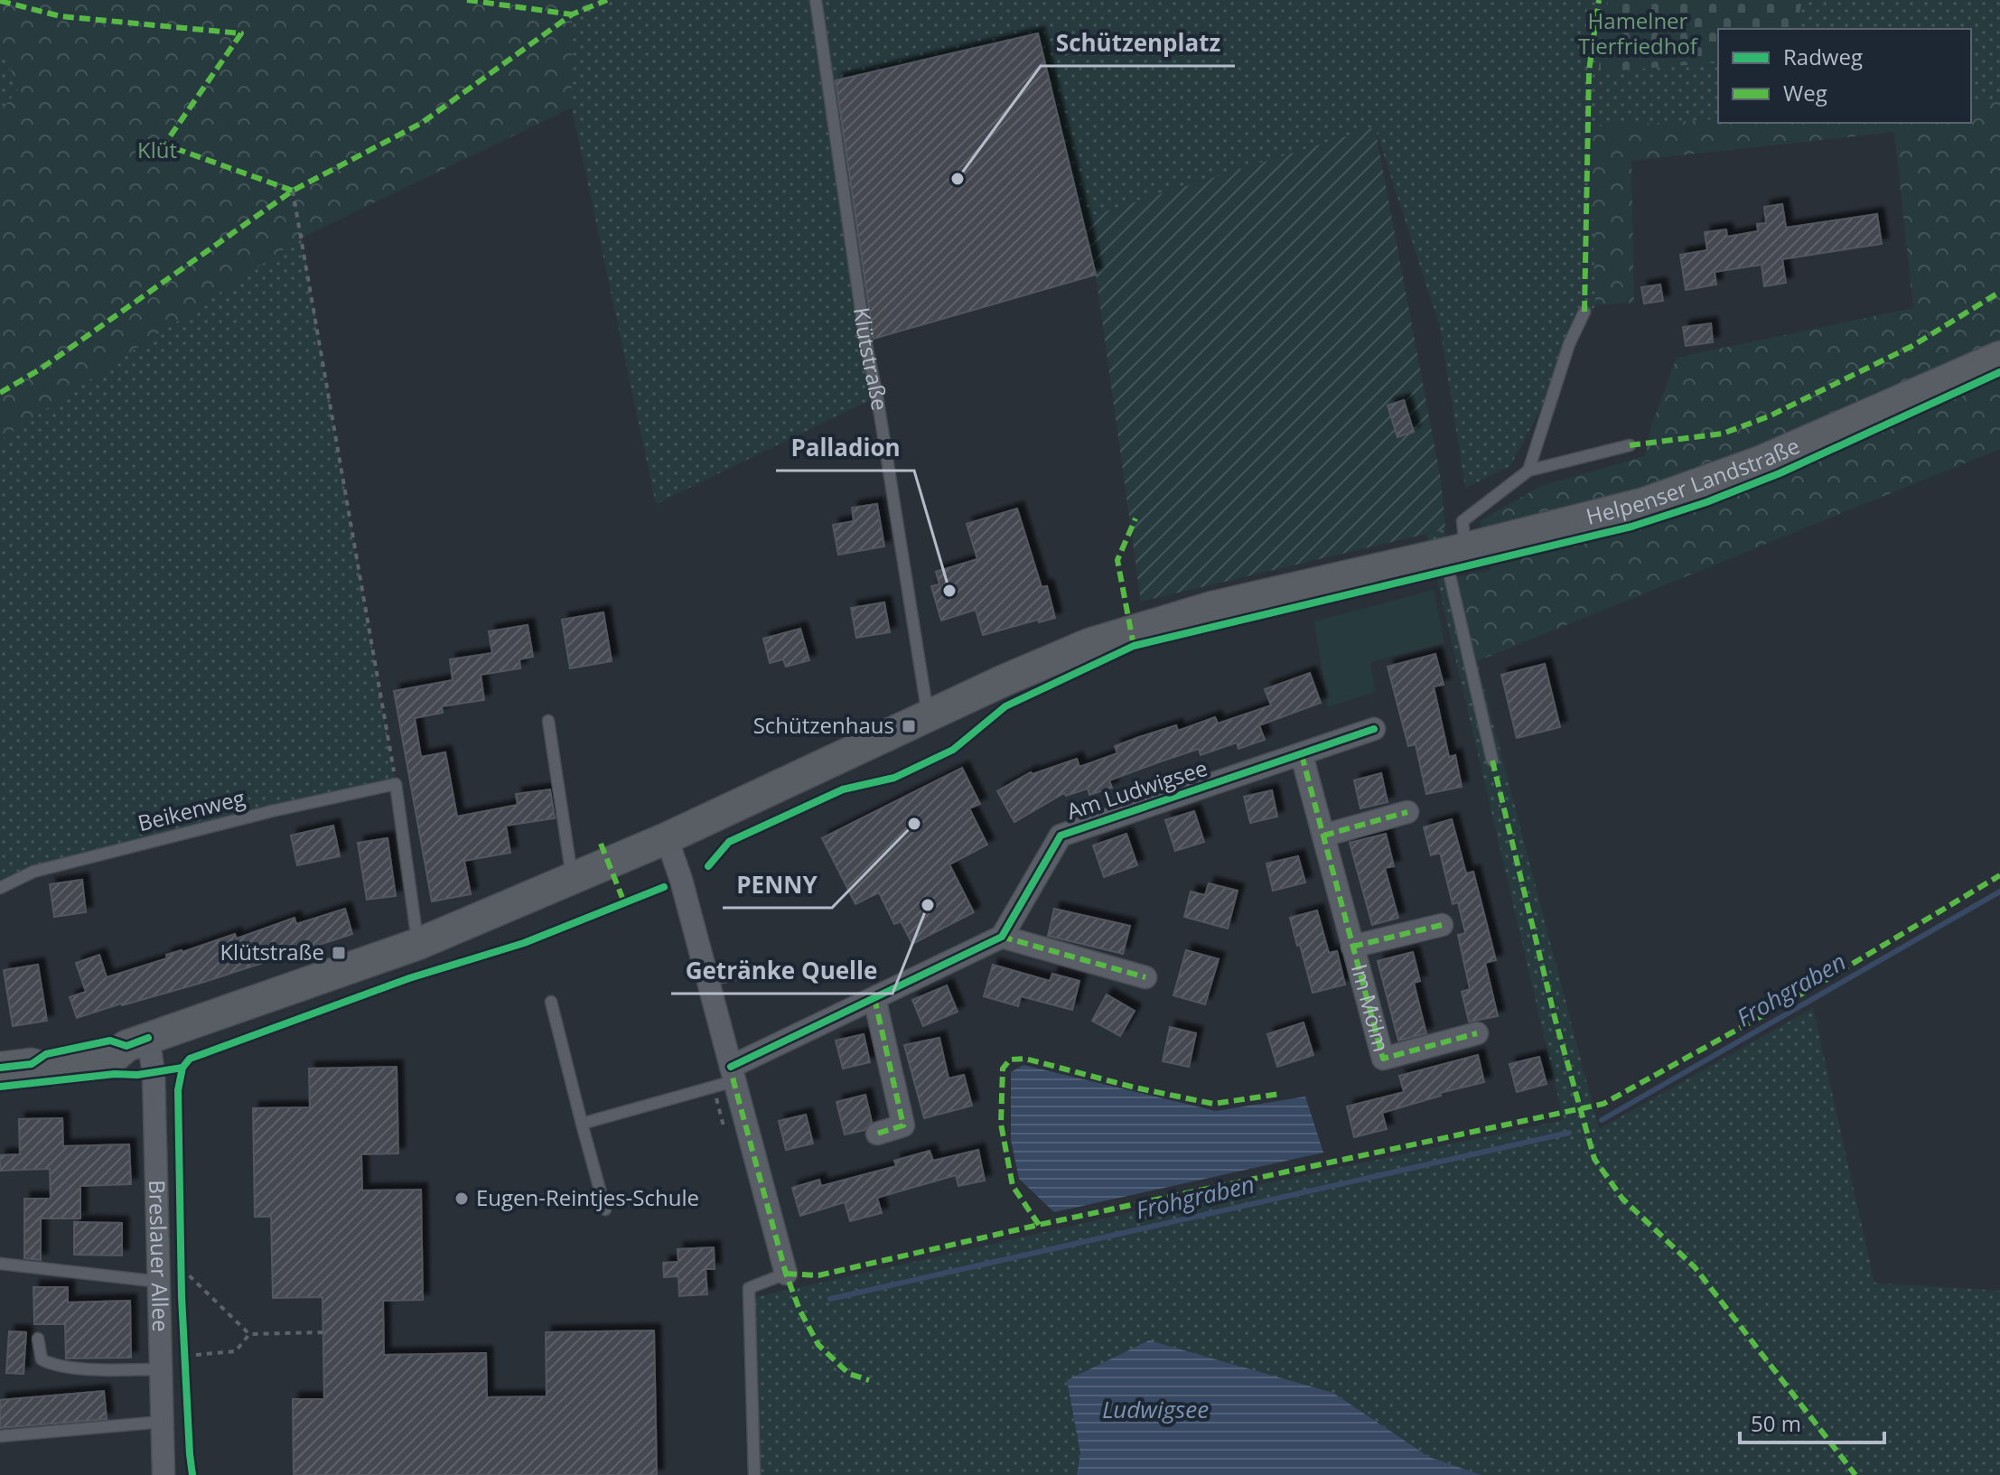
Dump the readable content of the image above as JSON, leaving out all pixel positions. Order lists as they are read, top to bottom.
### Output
{
  "streets": {
    "main road": ["Helpenser Landstraße"],
    "street": ["Am Ludwigsee", "Im Mölm", "Breslauer Allee"],
    "lane": ["Klütstraße", "Beikenweg"]
  },
  "crossings": [
    ["Klütstraße", "Helpenser Landstraße"],
    ["Am Ludwigsee", "Im Mölm"]
  ],
  "water": ["Frohgraben", "Ludwigsee"],
  "parks": ["Hamelner Tierfriedhof", "Klüt"],
  "places": {
    "other": [
      "Schützenplatz",
      "Palladion",
      "PENNY",
      "Getränke Quelle",
      "Eugen-Reintjes-Schule"
    ],
    "transit": ["Schützenhaus", "Klütstraße"]
  },
  "legend": ["Radweg", "Weg"],
  "scale_bar": "50 m"
}
